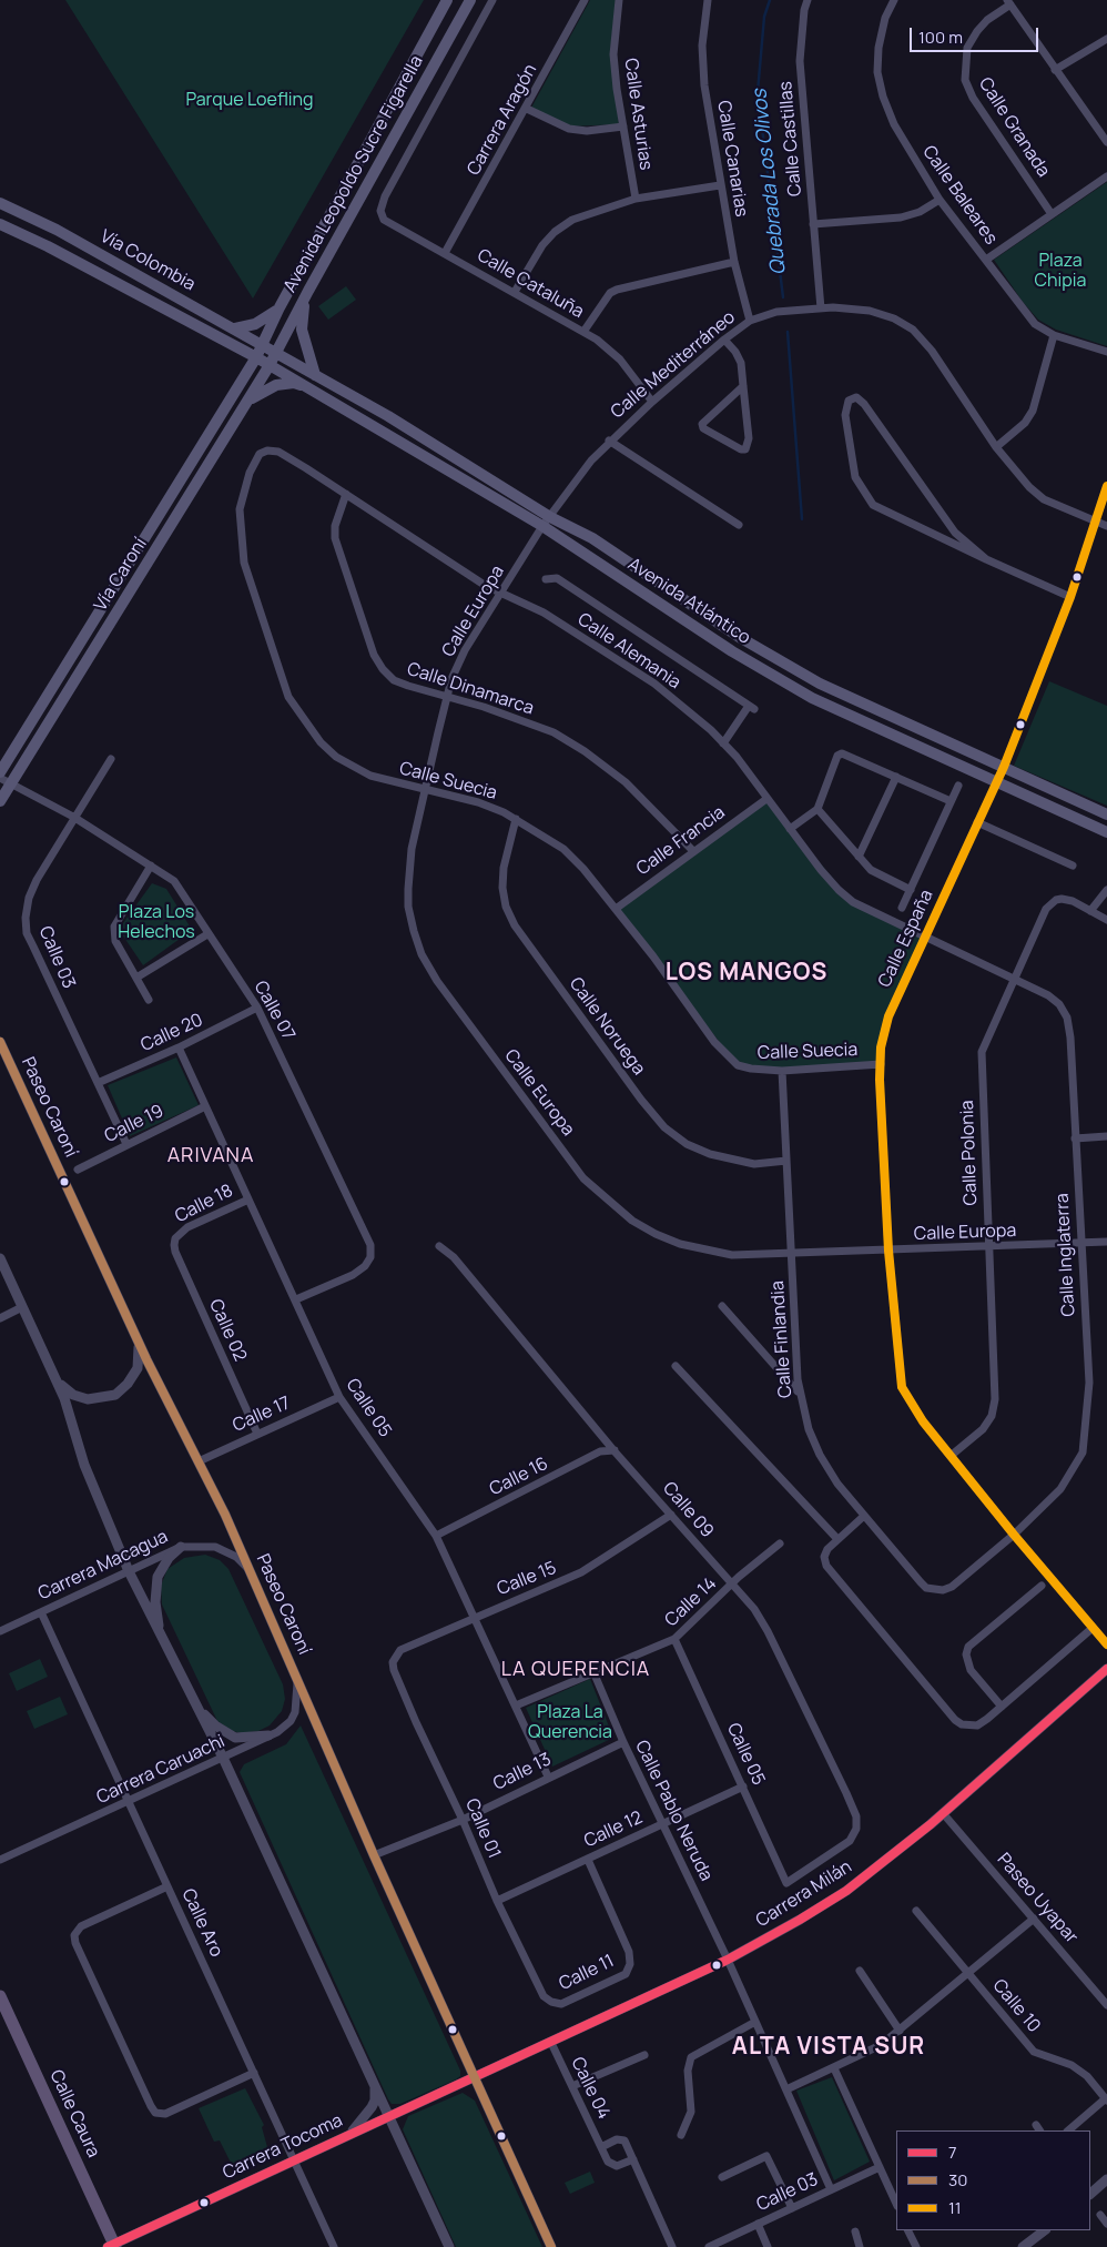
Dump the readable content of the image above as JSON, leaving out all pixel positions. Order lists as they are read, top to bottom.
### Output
{
  "streets": {
    "main road": [
      "Avenida Leopoldo Sucre Figarella",
      "Vía Colombia",
      "Vía Caroní",
      "Avenida Atlántico",
      "Calle Caura"
    ],
    "street": [
      "Calle Asturias",
      "Carrera Aragón",
      "Calle Granada",
      "Calle Castillas",
      "Calle Canarias",
      "Calle Baleares",
      "Calle Cataluña",
      "Calle Mediterráneo",
      "Calle Europa",
      "Calle Alemania",
      "Calle Dinamarca",
      "Calle Suecia",
      "Calle Francia",
      "Calle España",
      "Calle 03",
      "Calle 07",
      "Calle Noruega",
      "Calle 20",
      "Paseo Caroní",
      "Calle 19",
      "Calle Polonia",
      "Calle 18",
      "Calle Inglaterra",
      "Calle 02",
      "Calle Finlandia",
      "Calle 05",
      "Calle 17",
      "Calle 16",
      "Calle 09",
      "Carrera Macagua",
      "Calle 15",
      "Calle 14",
      "Carrera Caruachi",
      "Calle 13",
      "Calle Pablo Neruda",
      "Calle 01",
      "Calle 12",
      "Carrera Milán",
      "Paseo Uyapar",
      "Calle Aro",
      "Calle 11",
      "Calle 10",
      "Calle 04",
      "Carrera Tocoma"
    ]
  },
  "crossings": [
    ["Carrera Aragón", "Calle Cataluña"],
    ["Calle Castillas", "Calle Mediterráneo"],
    ["Calle Canarias", "Calle Mediterráneo"],
    ["Avenida Leopoldo Sucre Figarella", "Vía Colombia"],
    ["Avenida Leopoldo Sucre Figarella", "Vía Caroní"],
    ["Avenida Leopoldo Sucre Figarella", "Avenida Atlántico"],
    ["Vía Colombia", "Vía Caroní"],
    ["Vía Colombia", "Avenida Atlántico"],
    ["Calle Cataluña", "Calle Mediterráneo"],
    ["Calle Mediterráneo", "Avenida Atlántico"],
    ["Calle Mediterráneo", "Calle Europa"],
    ["Calle Mediterráneo", "Calle España"],
    ["Vía Caroní", "Avenida Atlántico"],
    ["Vía Caroní", "Calle 07"],
    ["Avenida Atlántico", "Calle Europa"],
    ["Avenida Atlántico", "Calle España"],
    ["Calle Europa", "Calle Alemania"],
    ["Calle Europa", "Calle Dinamarca"],
    ["Calle Europa", "Calle Suecia"],
    ["Calle Europa", "Calle España"],
    ["Calle Europa", "Calle Polonia"],
    ["Calle Europa", "Calle Inglaterra"],
    ["Calle Europa", "Calle Finlandia"],
    ["Calle Alemania", "Calle Dinamarca"],
    ["Calle Alemania", "Calle Suecia"],
    ["Calle Alemania", "Calle Francia"],
    ["Calle Alemania", "Calle España"],
    ["Calle Alemania", "Calle Inglaterra"],
    ["Calle Dinamarca", "Calle Francia"],
    ["Calle Suecia", "Calle Francia"],
    ["Calle Suecia", "Calle España"],
    ["Calle Suecia", "Calle Noruega"],
    ["Calle Suecia", "Calle Finlandia"],
    ["Calle España", "Calle Polonia"],
    ["Calle España", "Calle Inglaterra"],
    ["Calle 03", "Calle 07"],
    ["Calle 03", "Calle 20"],
    ["Calle 03", "Calle 19"],
    ["Calle 07", "Calle 20"],
    ["Calle 07", "Calle 05"],
    ["Calle Noruega", "Calle Finlandia"],
    ["Calle 20", "Calle 05"],
    ["Paseo Caroní", "Calle 17"],
    ["Paseo Caroní", "Carrera Macagua"],
    ["Paseo Caroní", "Carrera Caruachi"],
    ["Paseo Caroní", "Calle 13"],
    ["Paseo Caroní", "Carrera Milán"],
    ["Paseo Caroní", "Carrera Tocoma"],
    ["Calle 19", "Calle 05"],
    ["Calle Polonia", "Calle Inglaterra"],
    ["Calle 18", "Calle 02"],
    ["Calle 18", "Calle 05"],
    ["Calle Inglaterra", "Calle Finlandia"],
    ["Calle 02", "Calle 17"],
    ["Calle 05", "Calle 17"],
    ["Calle 05", "Calle 16"],
    ["Calle 05", "Calle 09"],
    ["Calle 05", "Calle 15"],
    ["Calle 05", "Calle 14"],
    ["Calle 05", "Calle 13"],
    ["Calle 05", "Calle 12"],
    ["Calle 16", "Calle 09"],
    ["Calle 09", "Calle 15"],
    ["Calle 09", "Calle 14"],
    ["Carrera Macagua", "Calle Aro"],
    ["Calle 15", "Calle 01"],
    ["Calle 14", "Calle Pablo Neruda"],
    ["Carrera Caruachi", "Calle Aro"],
    ["Calle 13", "Calle Pablo Neruda"],
    ["Calle 13", "Calle 01"],
    ["Calle Pablo Neruda", "Calle 12"],
    ["Calle Pablo Neruda", "Carrera Milán"],
    ["Calle 01", "Calle 12"],
    ["Calle 01", "Calle 11"],
    ["Calle 12", "Calle 11"],
    ["Carrera Milán", "Paseo Uyapar"],
    ["Carrera Milán", "Calle 04"],
    ["Carrera Milán", "Carrera Tocoma"],
    ["Calle Aro", "Carrera Tocoma"],
    ["Calle Caura", "Carrera Tocoma"]
  ],
  "districts": [
    "LOS MANGOS",
    "ARIVANA",
    "LA QUERENCIA",
    "ALTA VISTA SUR"
  ],
  "water": ["Quebrada Los Olivos"],
  "parks": [
    "Parque Loefling",
    "Plaza Chipia",
    "Plaza Los Helechos",
    "Plaza La Querencia"
  ],
  "lines": ["transit line 11", "transit line 30", "transit line 7"],
  "legend": ["7", "30", "11"],
  "scale_bar": "100 m"
}
